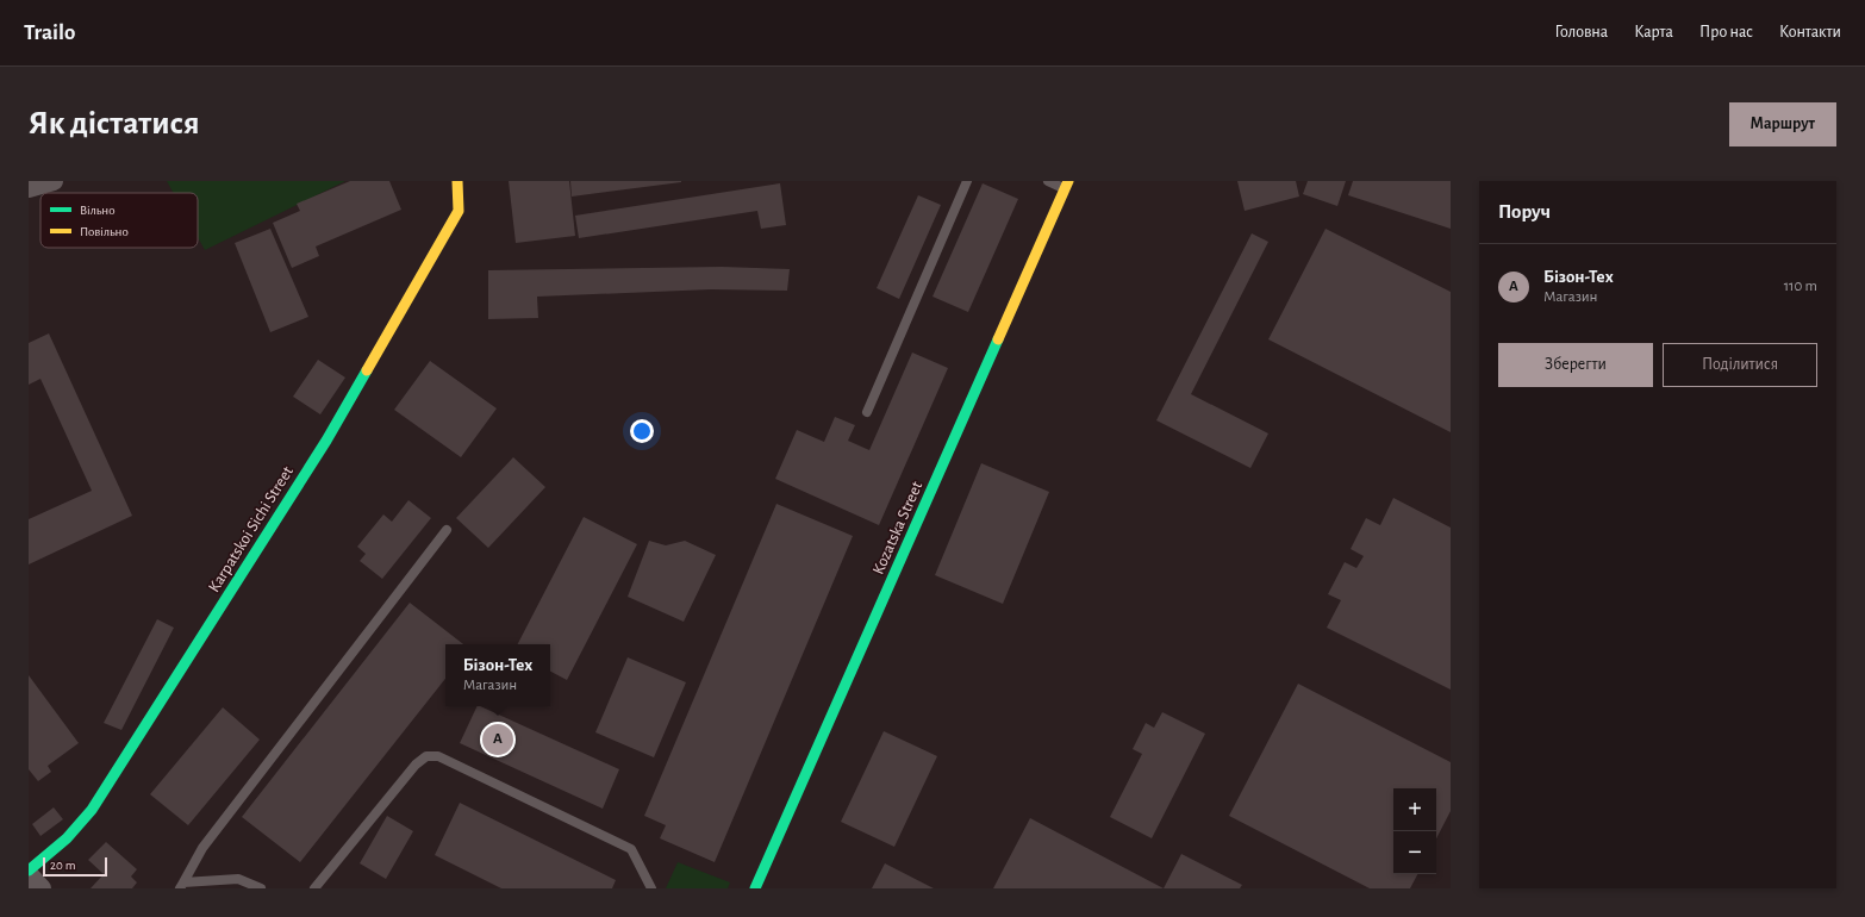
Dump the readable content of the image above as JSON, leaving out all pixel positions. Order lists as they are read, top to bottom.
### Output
{
  "streets": {
    "street": ["Kozatska Street", "Karpatskoi Sichi Street"]
  },
  "legend": ["Вільно", "Повільно"],
  "scale_bar": "20 m",
  "page": {
    "header": "Trailo",
    "nav": [
      "Головна",
      "Карта",
      "Про нас",
      "Контакти"
    ],
    "buttons": [
      "Маршрут",
      ["Зберегти", "Поділитися"]
    ],
    "title": "Як дістатися",
    "heading": "Поруч",
    "list": [
      {
        "mark": "A",
        "name": "Бізон-Тех",
        "note": "Магазин",
        "value": "110 m"
      }
    ],
    "popup": ["Бізон-Тех", "Магазин"],
    "pins": "A",
    "map_buttons": ["+", "−"],
    "scale": "20 m"
  }
}
